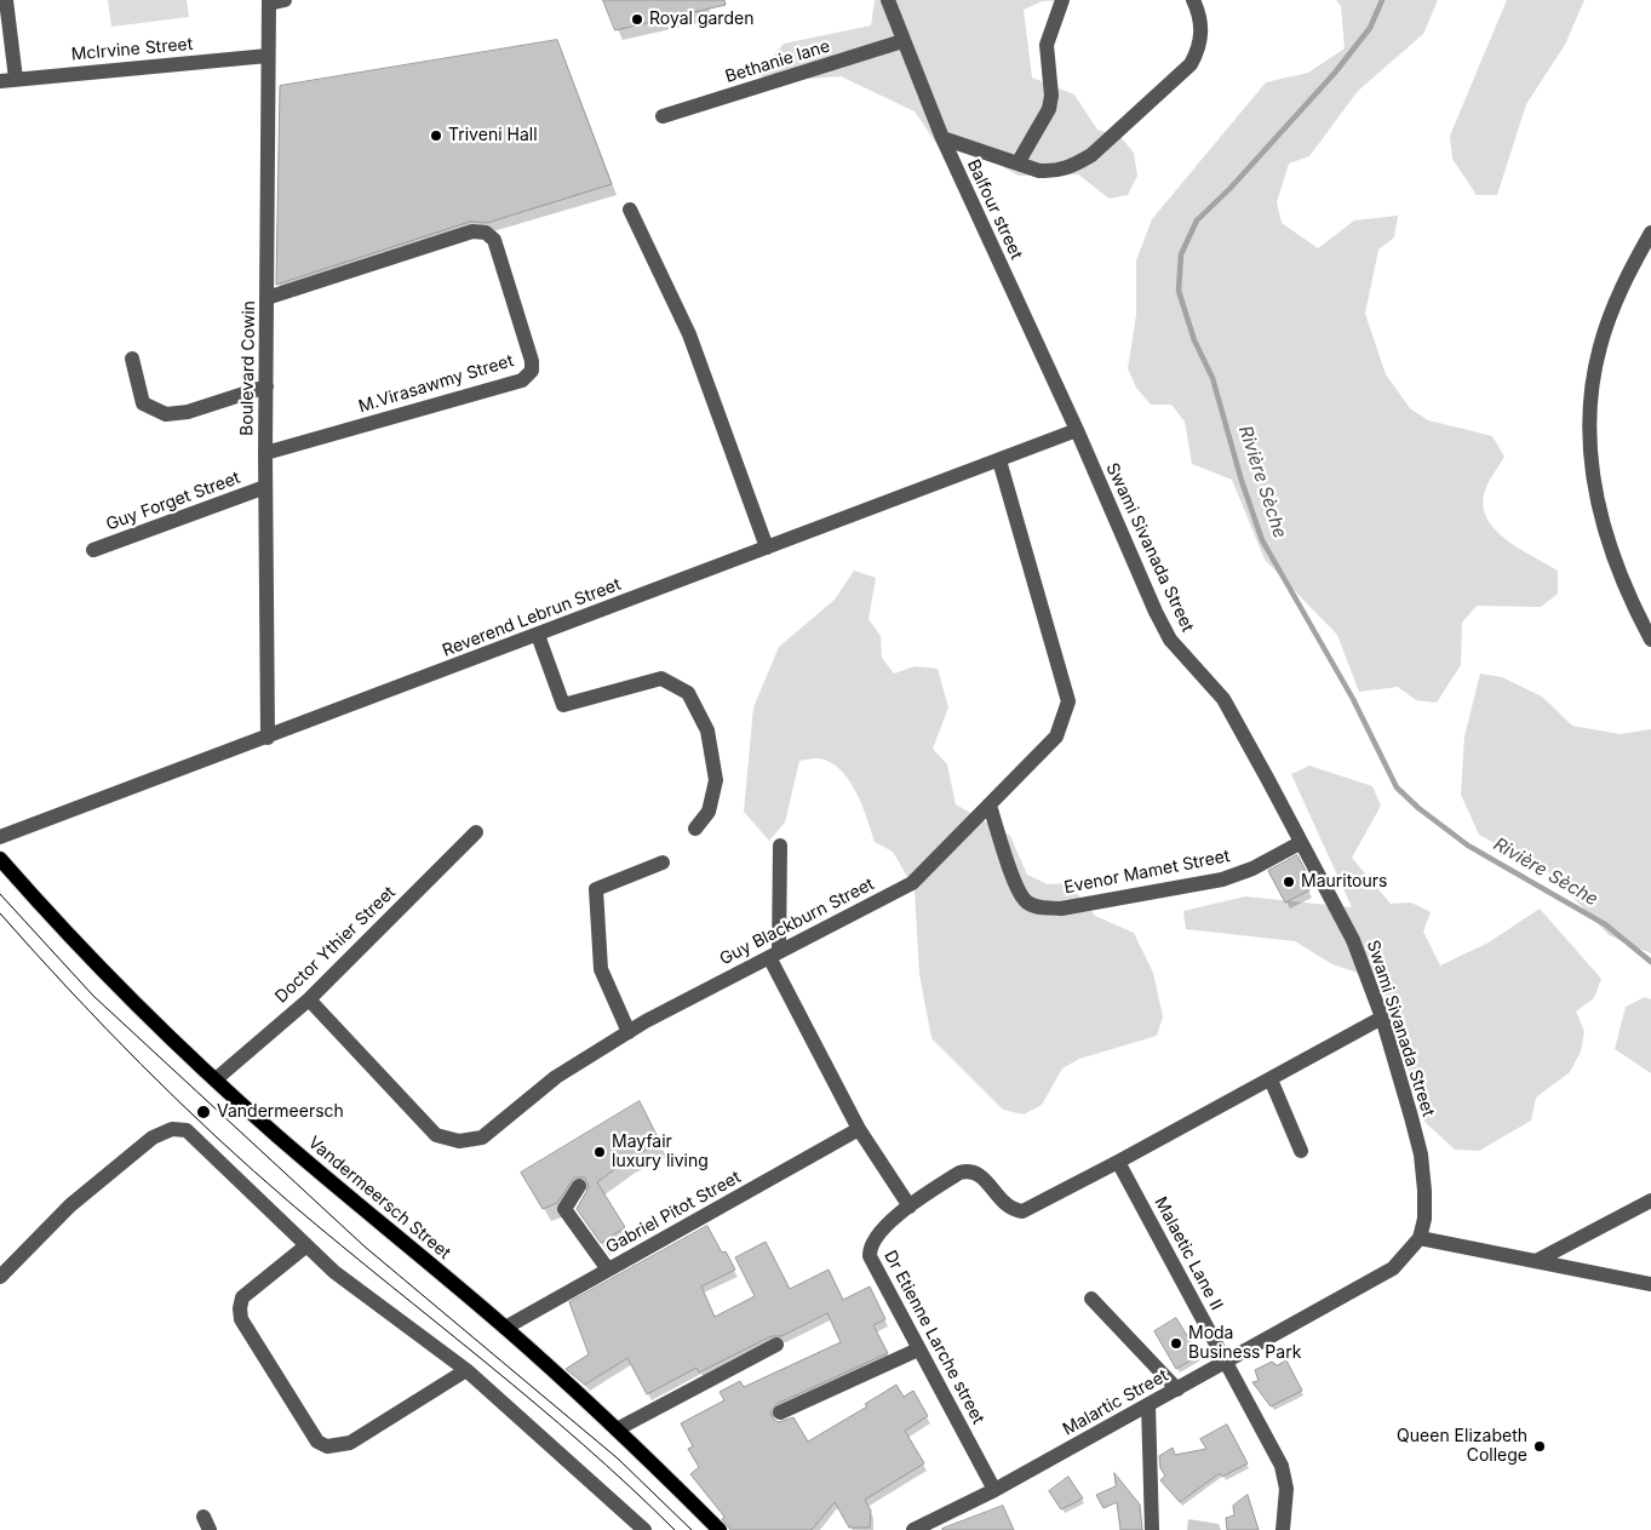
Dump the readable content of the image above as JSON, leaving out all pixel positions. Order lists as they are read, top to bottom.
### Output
{
  "streets": {
    "main road": ["Vandermeersch Street"],
    "street": [
      "Mclrvine Street",
      "Bethanie lane",
      "Balfour street",
      "Boulevard Cowin",
      "M.Virasawmy Street",
      "Guy Forget Street",
      "Swami Sivanada Street",
      "Reverend Lebrun Street",
      "Evenor Mamet Street",
      "Guy Blackburn Street",
      "Doctor Ythier Street",
      "Gabriel Pitot Street",
      "Malaetic Lane II",
      "Dr Etienne Larche street",
      "Malartic Street"
    ]
  },
  "crossings": [
    ["Mclrvine Street", "Boulevard Cowin"],
    ["Bethanie lane", "Balfour street"],
    ["Balfour street", "Swami Sivanada Street"],
    ["Balfour street", "Reverend Lebrun Street"],
    ["Boulevard Cowin", "M.Virasawmy Street"],
    ["Boulevard Cowin", "Guy Forget Street"],
    ["Boulevard Cowin", "Reverend Lebrun Street"],
    ["Swami Sivanada Street", "Reverend Lebrun Street"],
    ["Swami Sivanada Street", "Evenor Mamet Street"],
    ["Swami Sivanada Street", "Dr Etienne Larche street"],
    ["Swami Sivanada Street", "Malartic Street"],
    ["Reverend Lebrun Street", "Guy Blackburn Street"],
    ["Evenor Mamet Street", "Guy Blackburn Street"],
    ["Guy Blackburn Street", "Doctor Ythier Street"],
    ["Doctor Ythier Street", "Vandermeersch Street"],
    ["Vandermeersch Street", "Gabriel Pitot Street"],
    ["Malaetic Lane II", "Dr Etienne Larche street"],
    ["Malaetic Lane II", "Malartic Street"],
    ["Dr Etienne Larche street", "Malartic Street"]
  ],
  "water": ["Rivière Sèche"],
  "places": [
    "Royal garden",
    "Triveni Hall",
    "Mauritours",
    "Vandermeersch",
    "Mayfair luxury living",
    "Moda Business Park",
    "Queen Elizabeth College"
  ]
}
